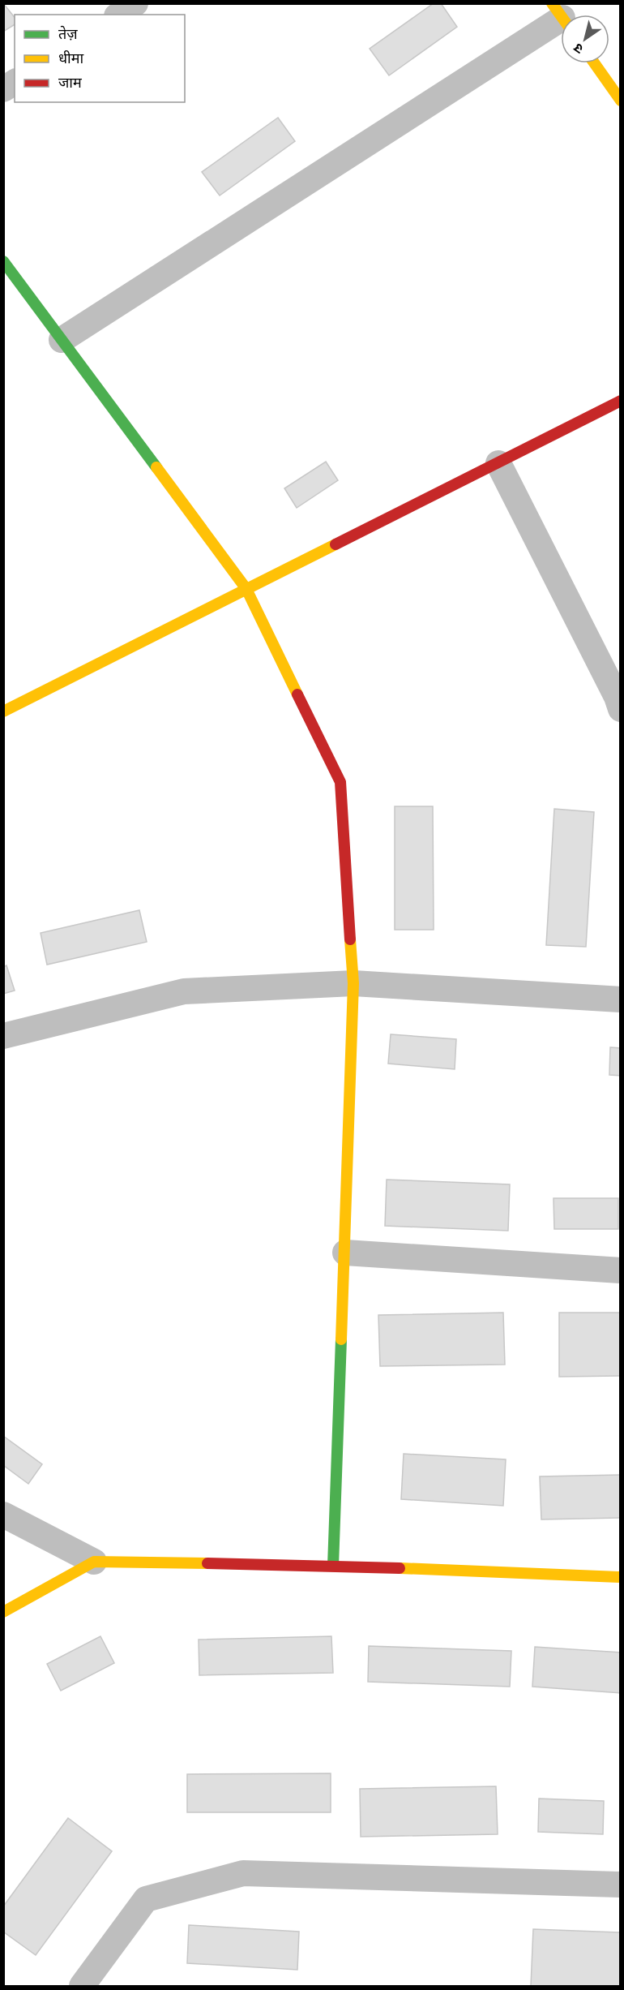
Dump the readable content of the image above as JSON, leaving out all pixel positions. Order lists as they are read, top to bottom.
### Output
{
  "legend": ["तेज़", "धीमा", "जाम"],
  "north": "bottom left"
}
